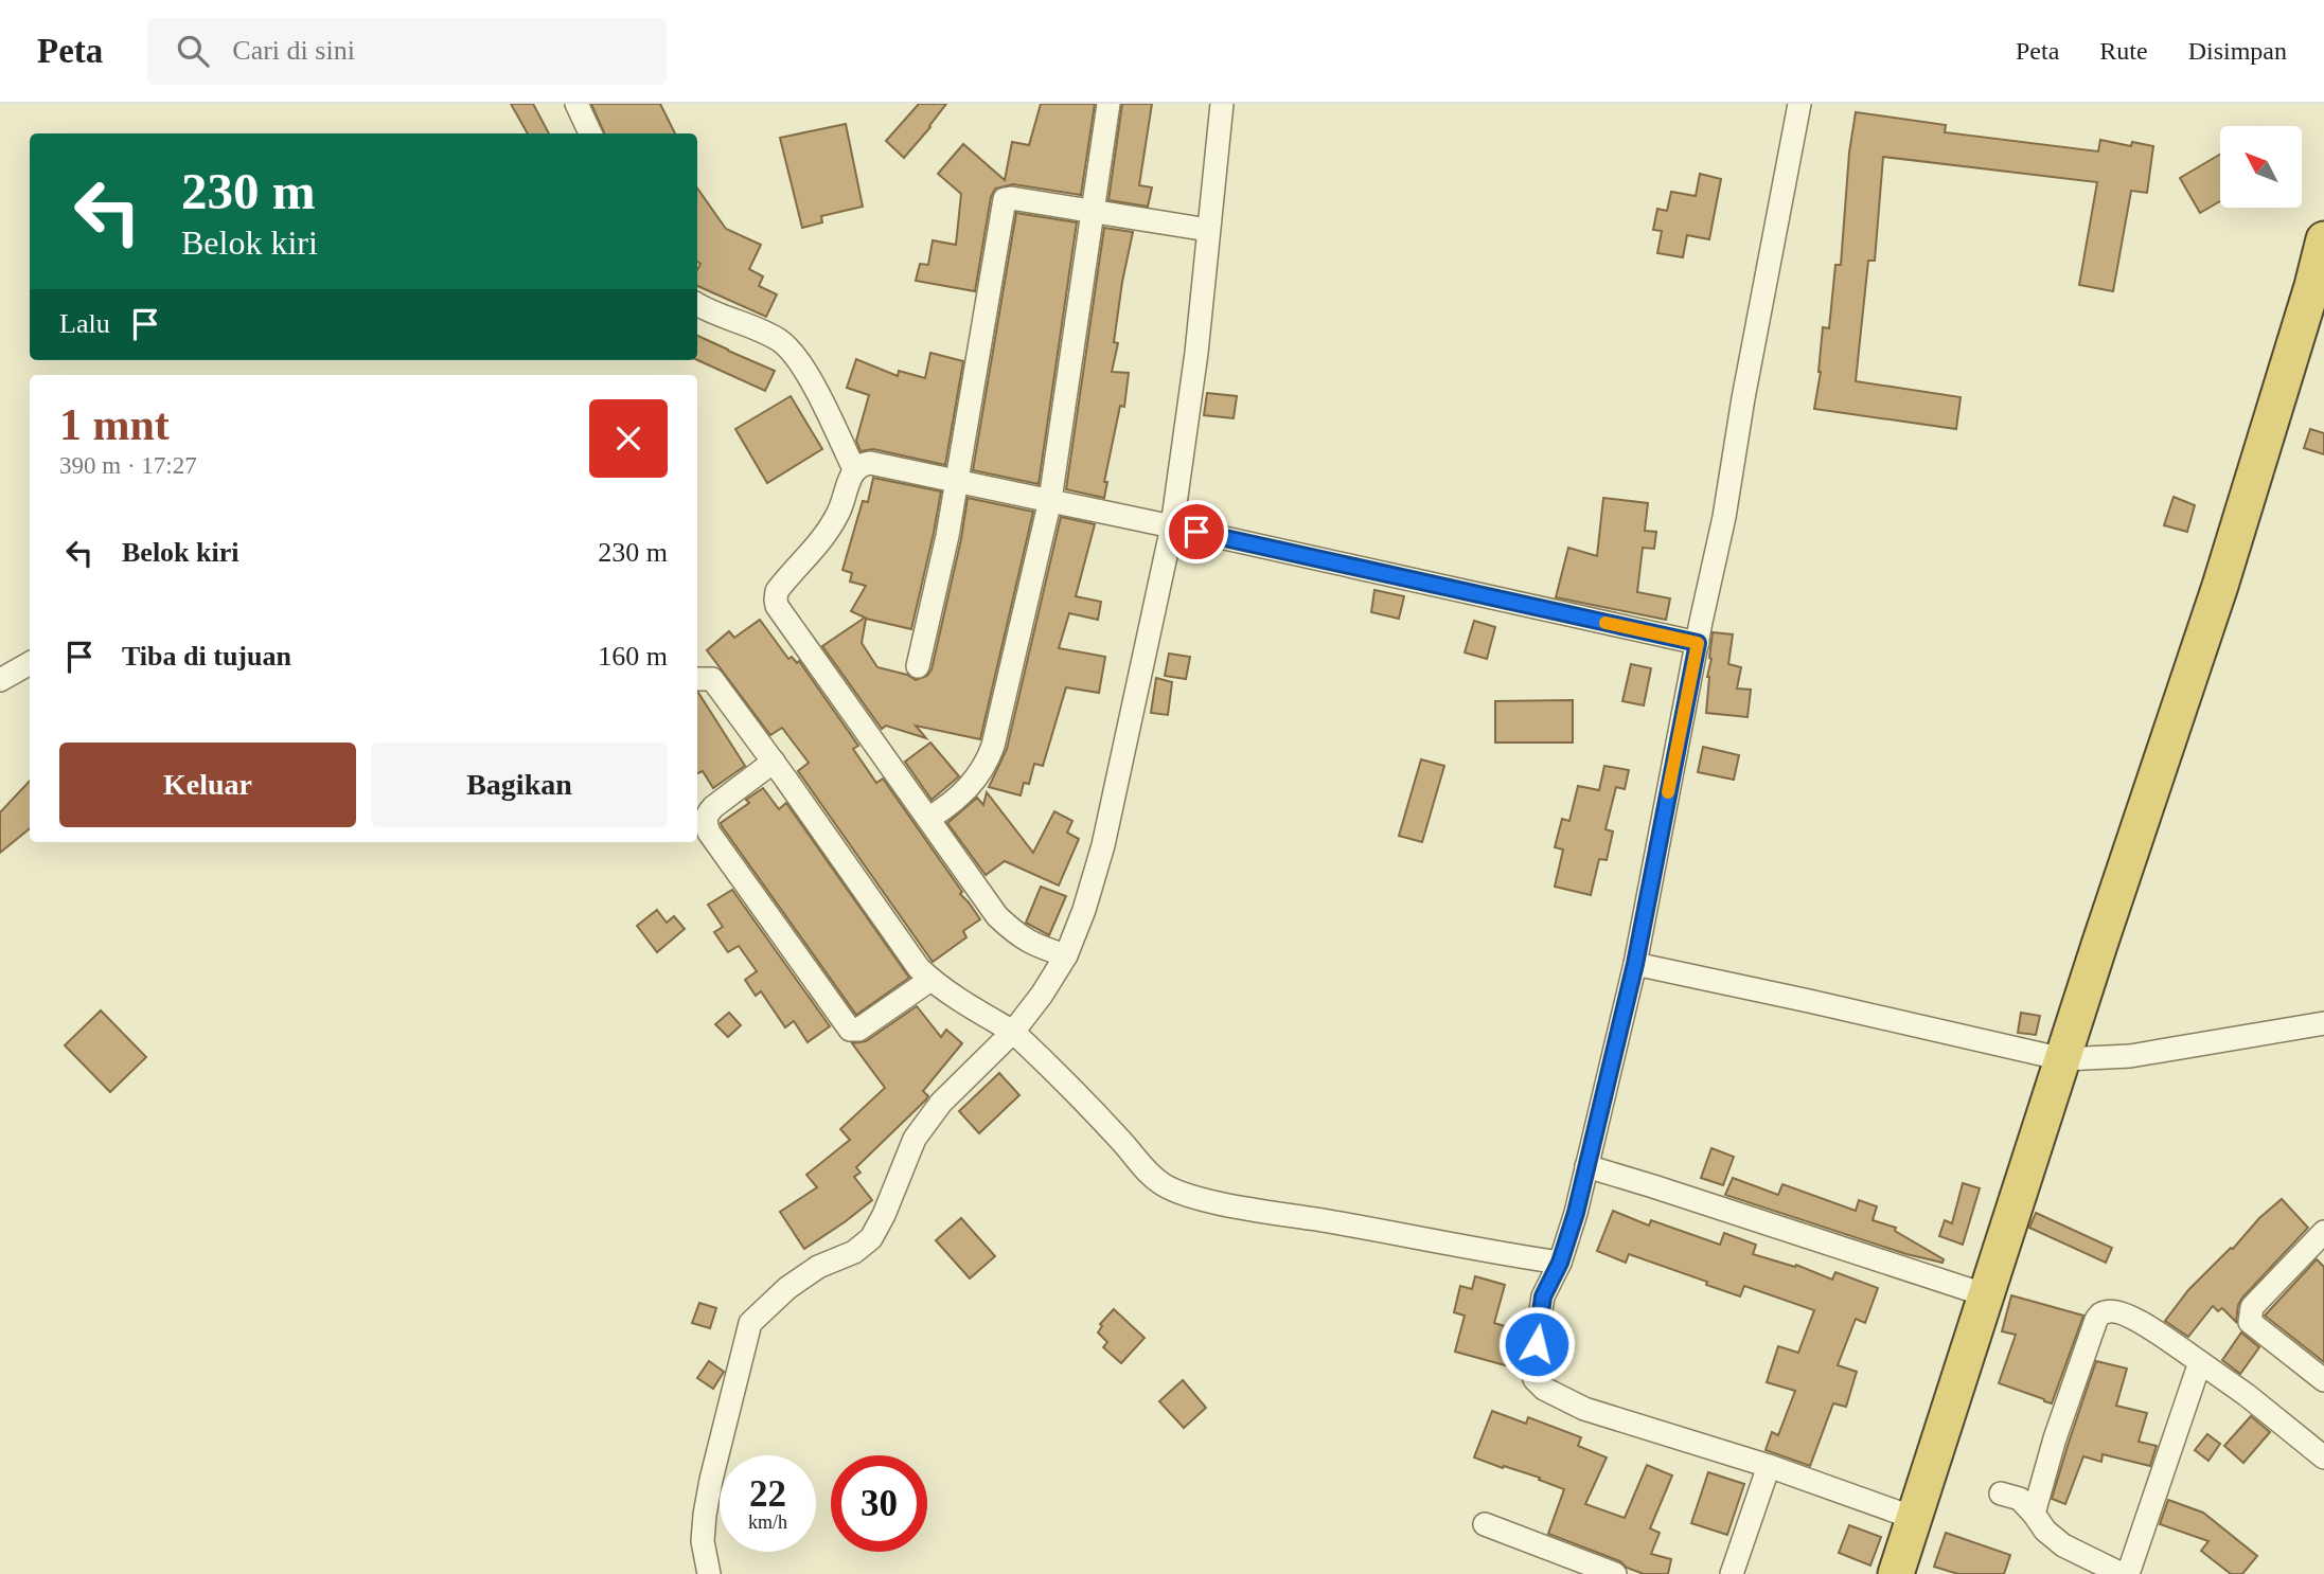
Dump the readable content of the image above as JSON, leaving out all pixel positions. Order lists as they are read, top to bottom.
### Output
{
  "north": "top left",
  "page": {
    "header": "Peta",
    "search": "Cari di sini",
    "nav": ["Peta", "Rute", "Disimpan"],
    "turn": ["230 m", "Belok kiri"],
    "then": "Lalu",
    "heading": ["1 mnt", "390 m · 17:27"],
    "list": [
      {
        "name": "Belok kiri",
        "value": "230 m"
      },
      {
        "name": "Tiba di tujuan",
        "value": "160 m"
      }
    ],
    "buttons": ["Keluar", "Bagikan"],
    "speed": "22 km/h",
    "limit": "30"
  }
}
